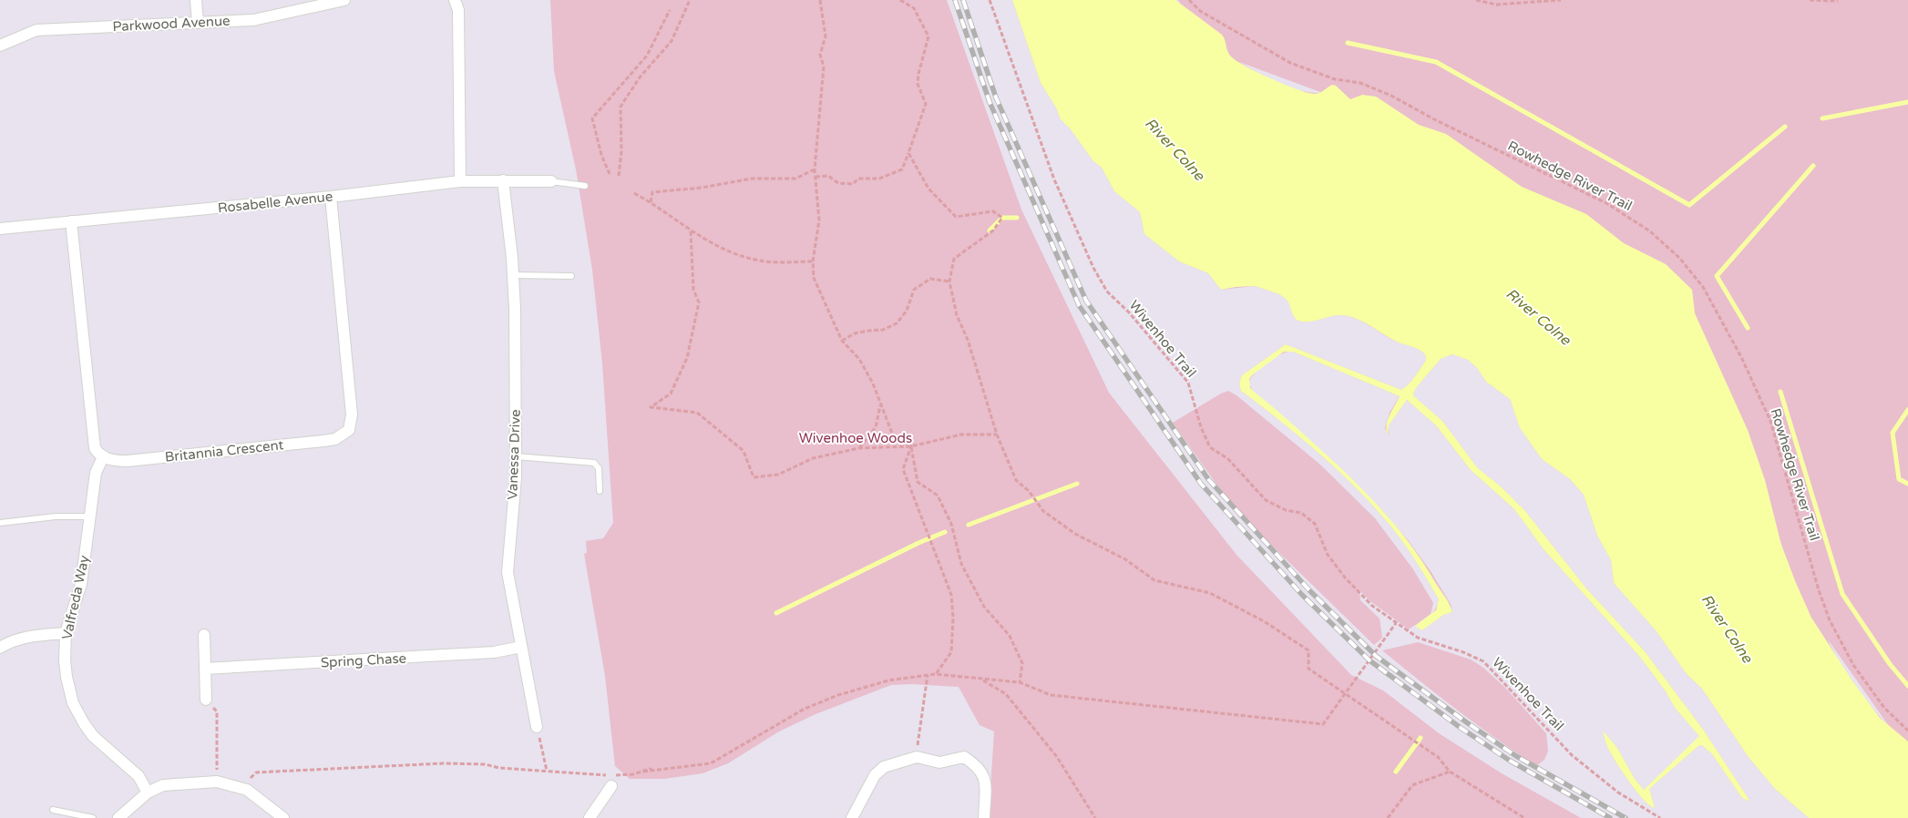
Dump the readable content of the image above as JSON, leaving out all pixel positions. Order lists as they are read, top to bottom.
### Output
{
  "streets": {
    "street": [
      "Parkwood Avenue",
      "Rosabelle Avenue",
      "Britannia Crescent",
      "Vanessa Drive",
      "Valfreda Way",
      "Spring Chase"
    ],
    "path": ["Rowhedge River Trail", "Wivenhoe Trail"]
  },
  "crossings": [
    ["Rosabelle Avenue", "Britannia Crescent"],
    ["Rosabelle Avenue", "Vanessa Drive"],
    ["Britannia Crescent", "Valfreda Way"],
    ["Vanessa Drive", "Spring Chase"]
  ],
  "water": ["River Colne"],
  "parks": ["Wivenhoe Woods"]
}
